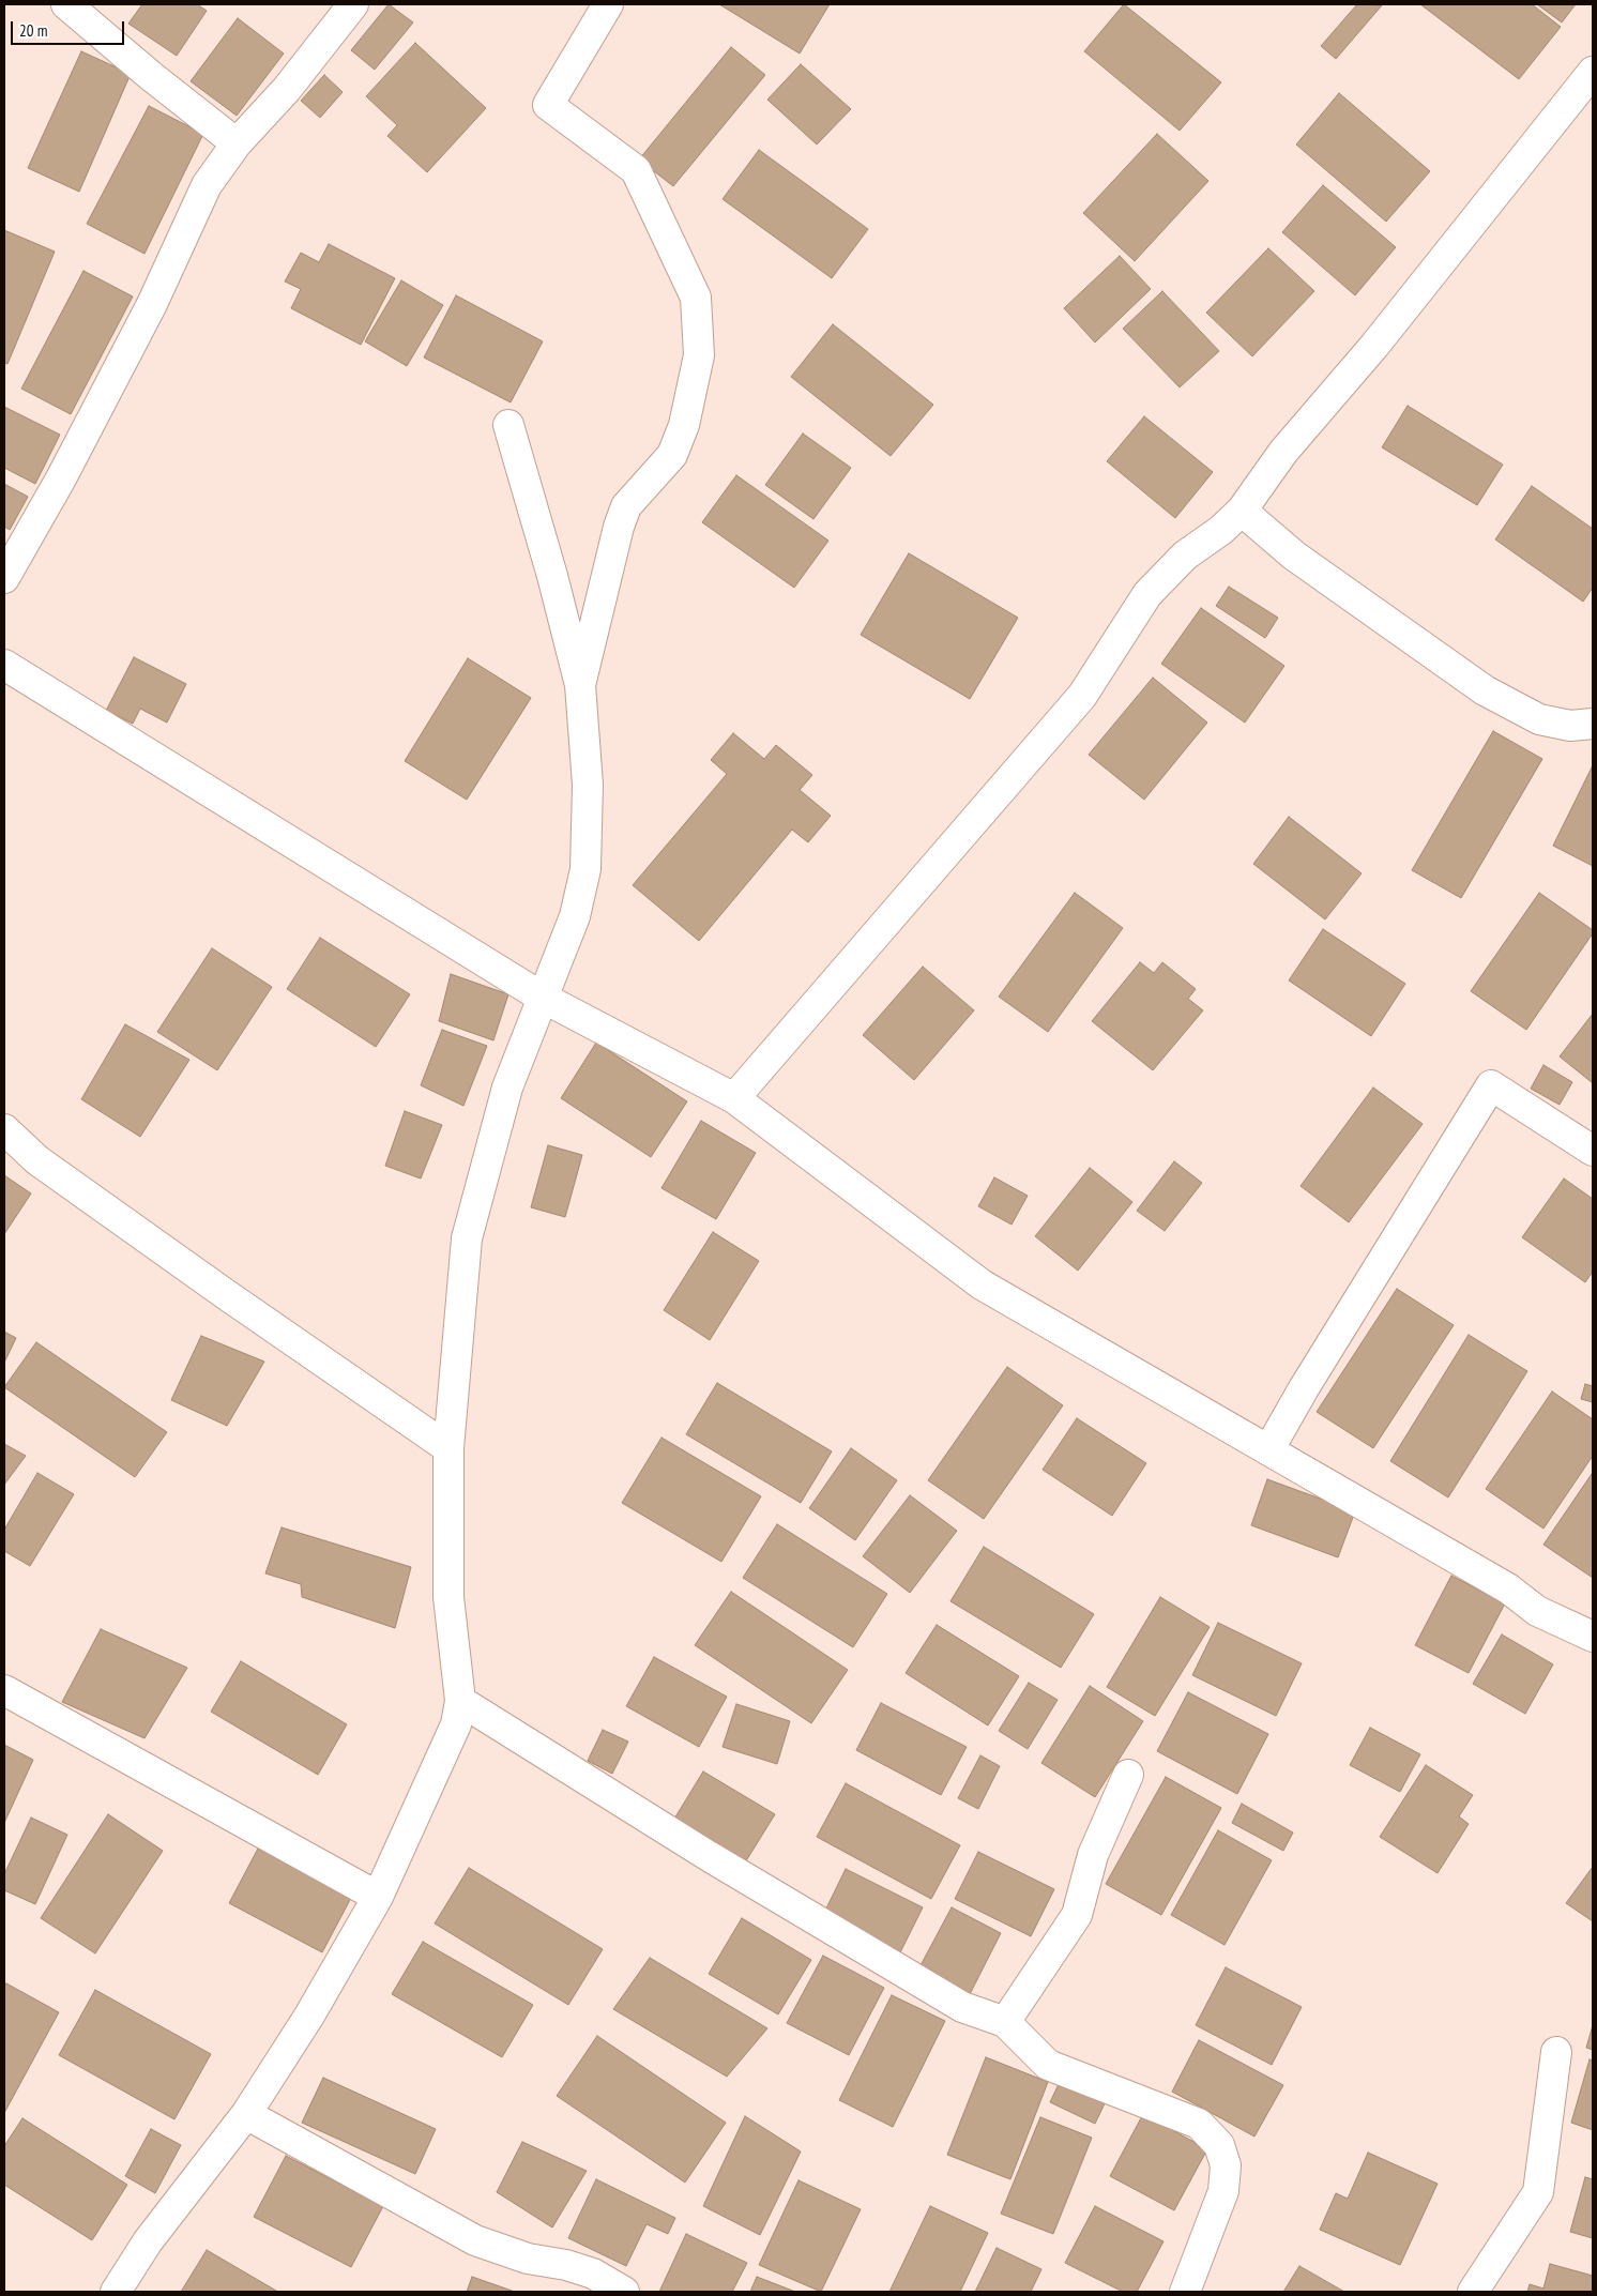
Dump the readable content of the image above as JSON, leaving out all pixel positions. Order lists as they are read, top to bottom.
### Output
{
  "scale_bar": "20 m"
}
